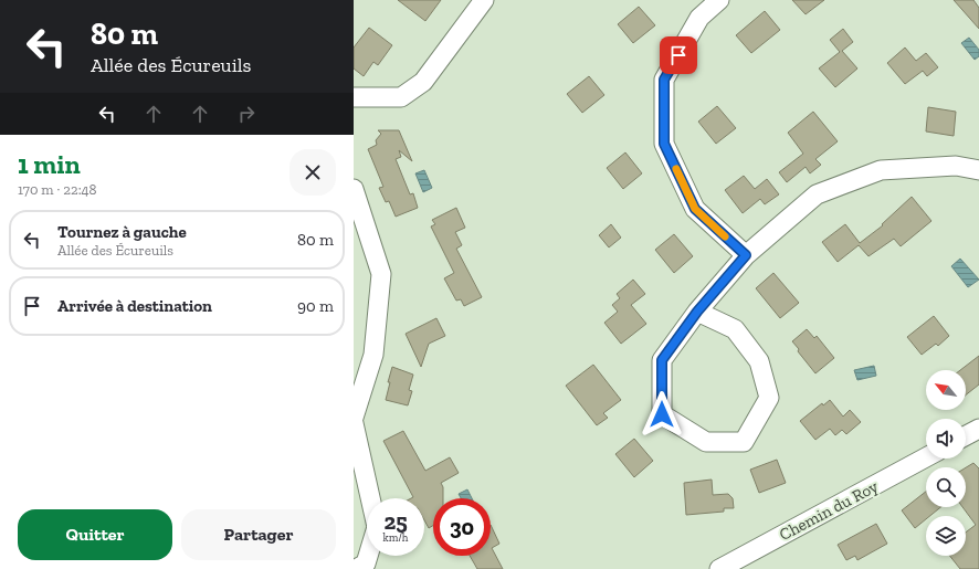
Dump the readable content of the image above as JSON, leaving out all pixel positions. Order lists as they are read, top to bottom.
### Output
{
  "streets": {
    "street": ["Chemin du Roy"]
  },
  "north": "top left",
  "page": {
    "turn": ["80 m", "Allée des Écureuils"],
    "heading": ["1 min", "170 m · 22:48"],
    "list": [
      {
        "name": "Tournez à gauche",
        "note": "Allée des Écureuils",
        "value": "80 m"
      },
      {
        "name": "Arrivée à destination",
        "value": "90 m"
      }
    ],
    "speed": "25 km/h",
    "limit": "30",
    "buttons": ["Quitter", "Partager"]
  }
}
